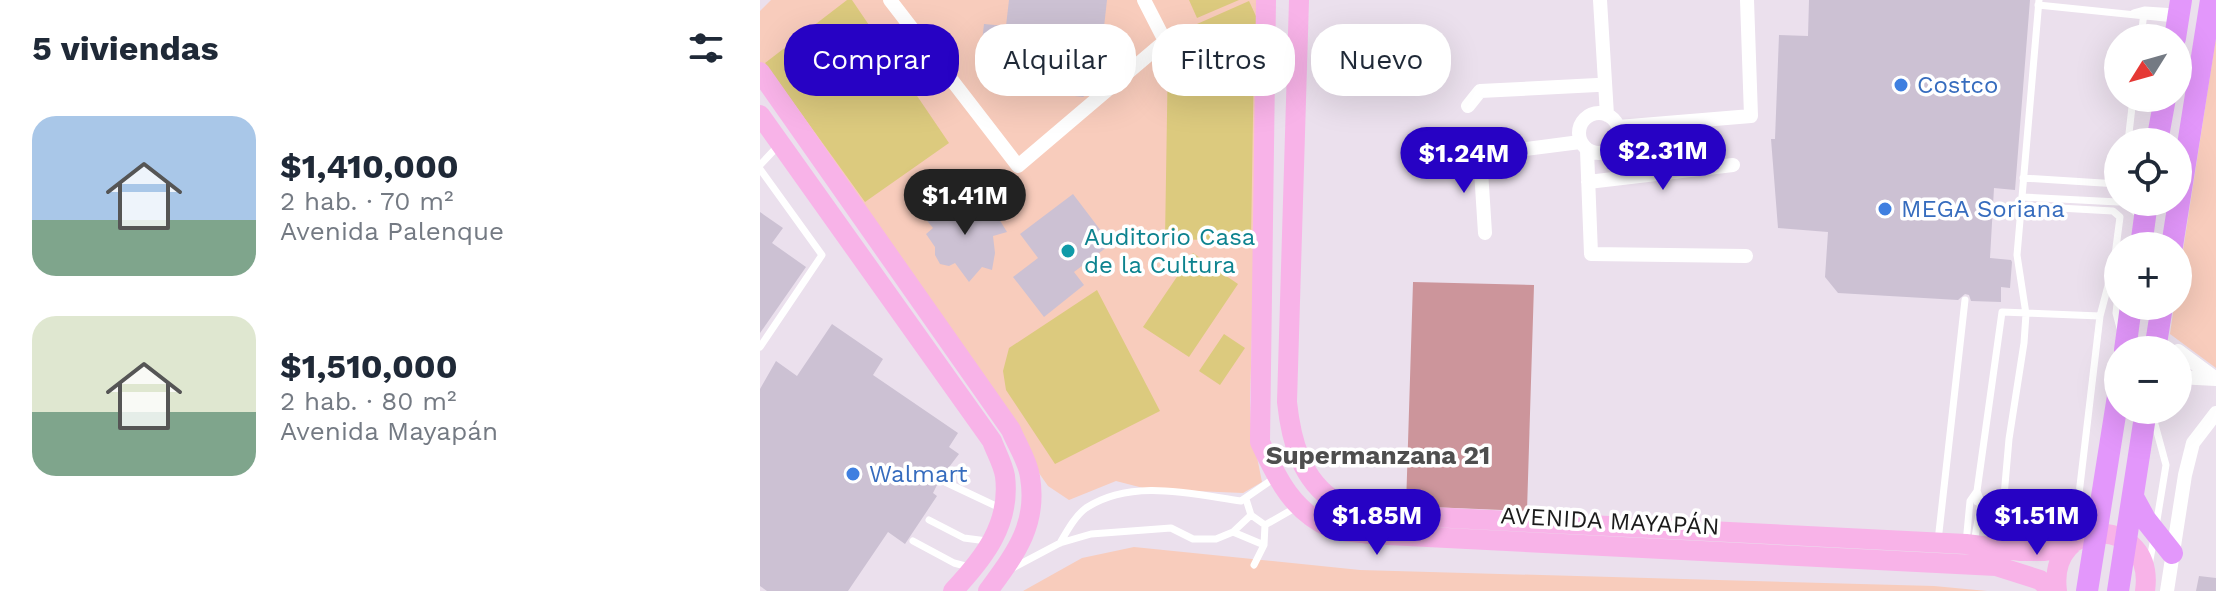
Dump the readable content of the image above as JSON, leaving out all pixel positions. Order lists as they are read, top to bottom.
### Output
{
  "streets": {
    "street": ["AVENIDA MAYAPÁN"]
  },
  "districts": ["Supermanzana 21"],
  "places": [
    "Costco",
    "MEGA Soriana",
    "Auditorio Casa de la Cultura",
    "Walmart"
  ],
  "north": "bottom left",
  "page": {
    "heading": "5 viviendas",
    "map_buttons": ["+", "−"],
    "chip": [
      "Comprar",
      "Alquilar",
      "Filtros",
      "Nuevo"
    ],
    "list": [
      {
        "name": "$1,410,000",
        "note": "2 hab. · 70 m² · Avenida Palenque"
      },
      {
        "name": "$1,510,000",
        "note": "2 hab. · 80 m² · Avenida Mayapán"
      }
    ],
    "price": [
      "$2.31M",
      "$1.24M",
      "$1.41M",
      "$1.85M",
      "$1.51M"
    ]
  }
}
